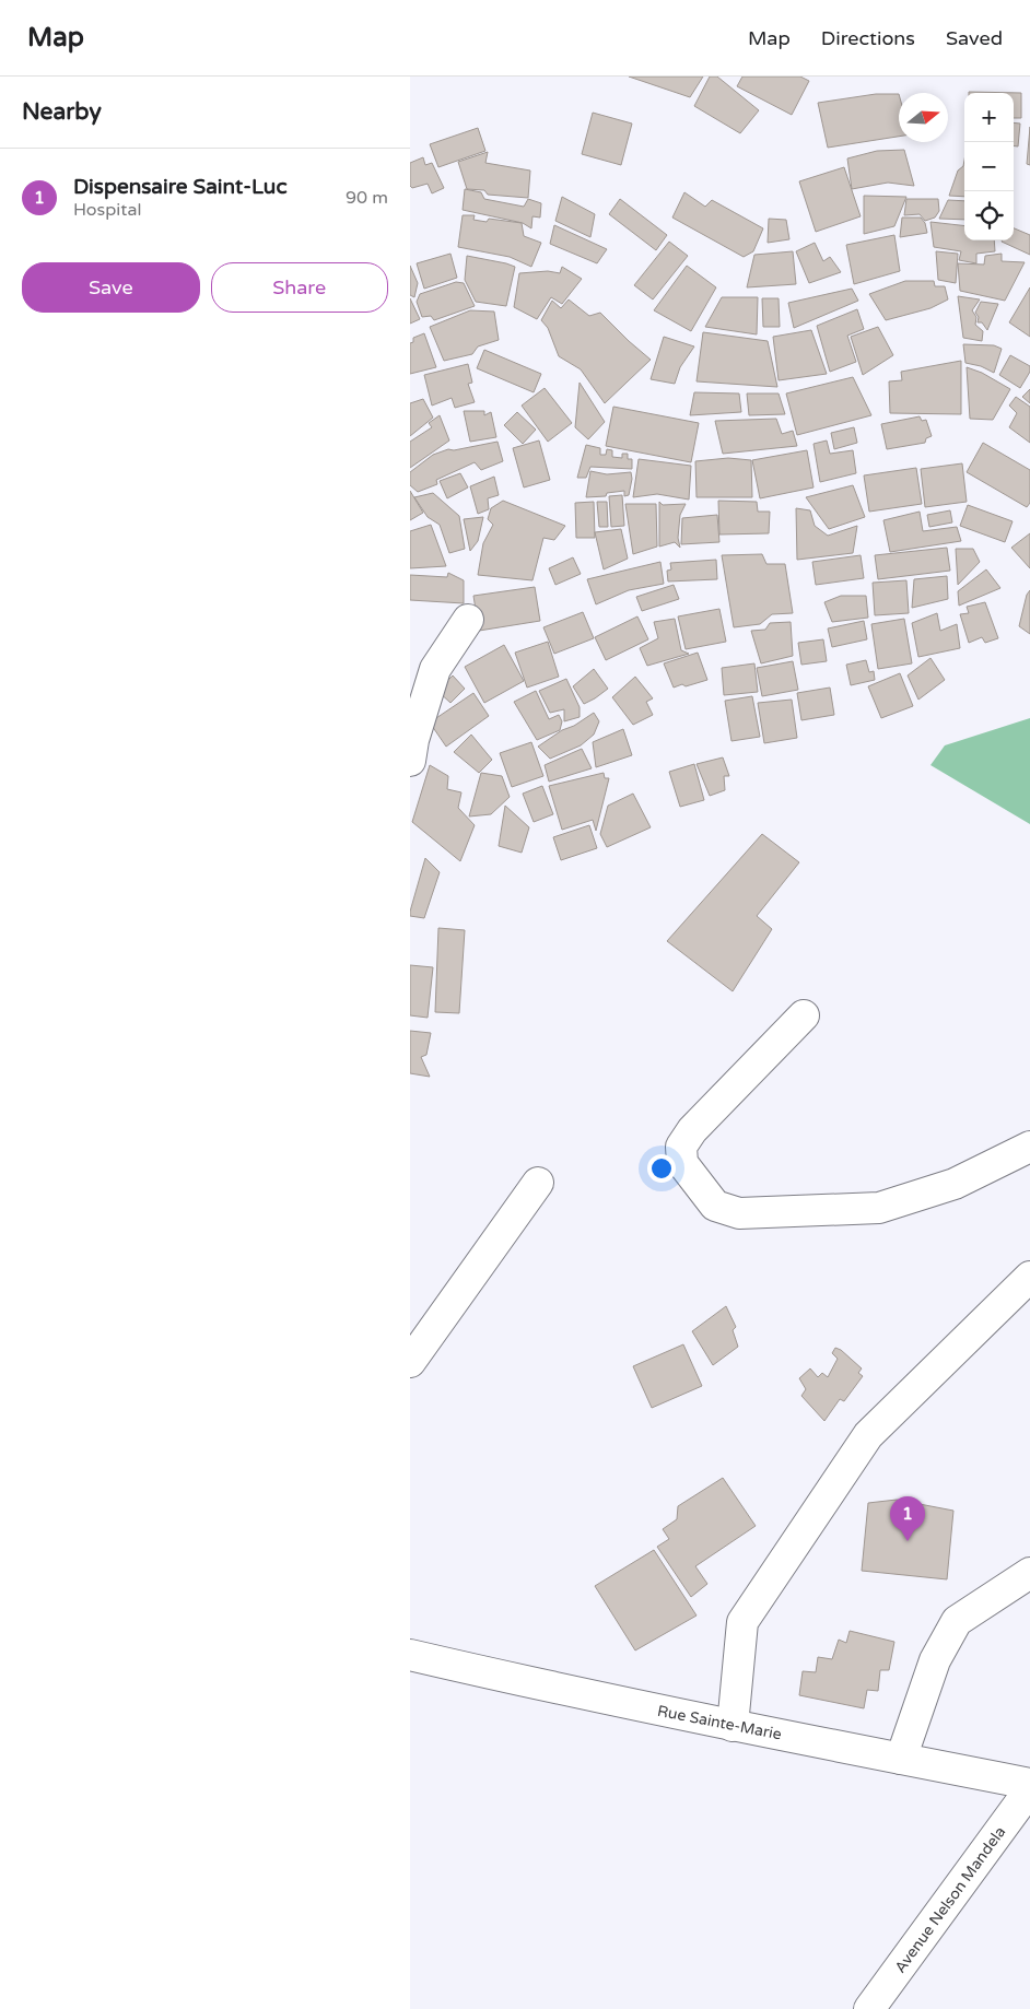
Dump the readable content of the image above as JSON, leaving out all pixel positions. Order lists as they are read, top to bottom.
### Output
{
  "streets": {
    "street": ["Rue Sainte-Marie", "Avenue Nelson Mandela"]
  },
  "north": "right",
  "page": {
    "header": "Map",
    "nav": ["Map", "Directions", "Saved"],
    "heading": "Nearby",
    "map_buttons": ["+", "−"],
    "list": [
      {
        "mark": "1",
        "name": "Dispensaire Saint-Luc",
        "note": "Hospital",
        "value": "90 m"
      }
    ],
    "buttons": ["Save", "Share"],
    "pins": "1"
  }
}
